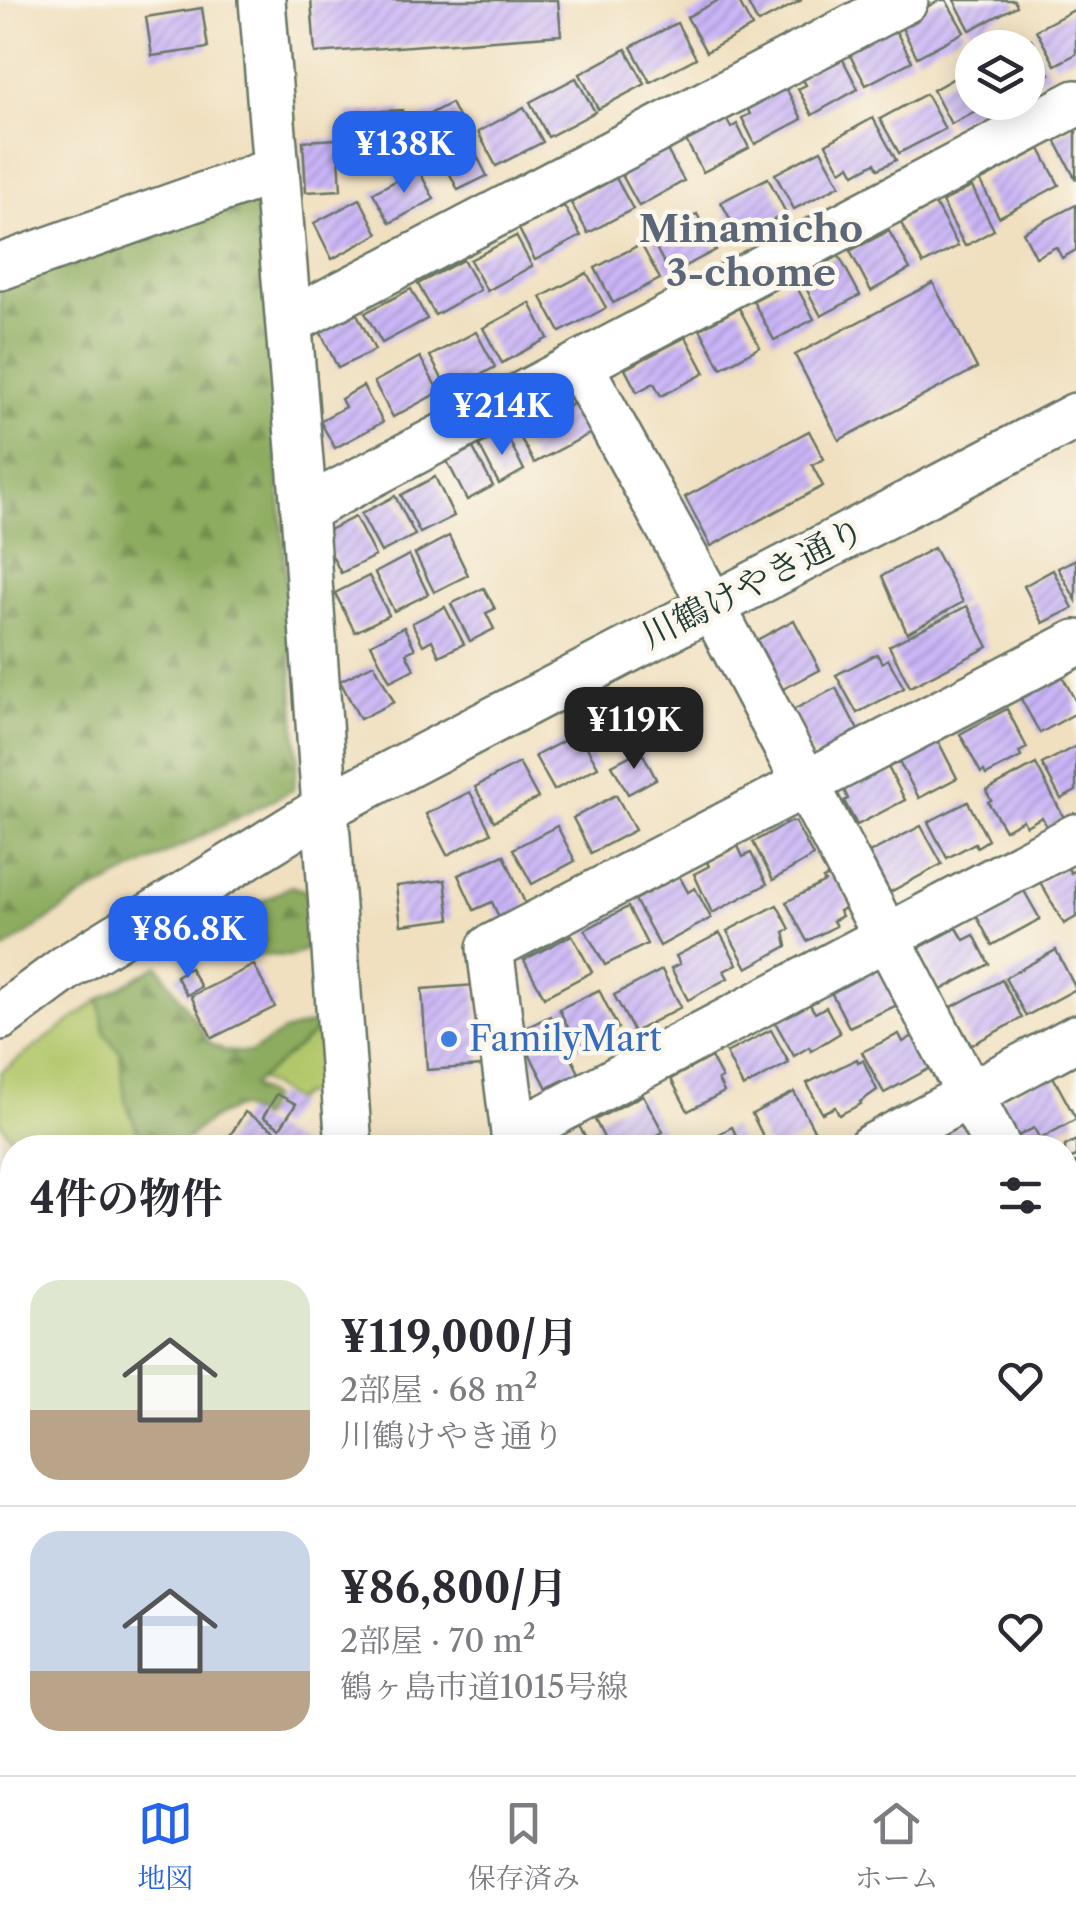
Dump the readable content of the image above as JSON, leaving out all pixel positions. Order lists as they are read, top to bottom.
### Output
{
  "streets": {
    "street": ["川鶴けやき通り"]
  },
  "districts": ["Minamicho 3-chome"],
  "places": ["FamilyMart"],
  "page": {
    "price": [
      "¥138K",
      "¥214K",
      "¥119K",
      "¥86.8K"
    ],
    "heading": "4件の物件",
    "list": [
      {
        "name": "¥119,000/月",
        "note": "2部屋 · 68 m² · 川鶴けやき通り"
      },
      {
        "name": "¥86,800/月",
        "note": "2部屋 · 70 m² · 鶴ヶ島市道1015号線"
      }
    ],
    "tabs": ["地図", "保存済み", "ホーム"]
  }
}
